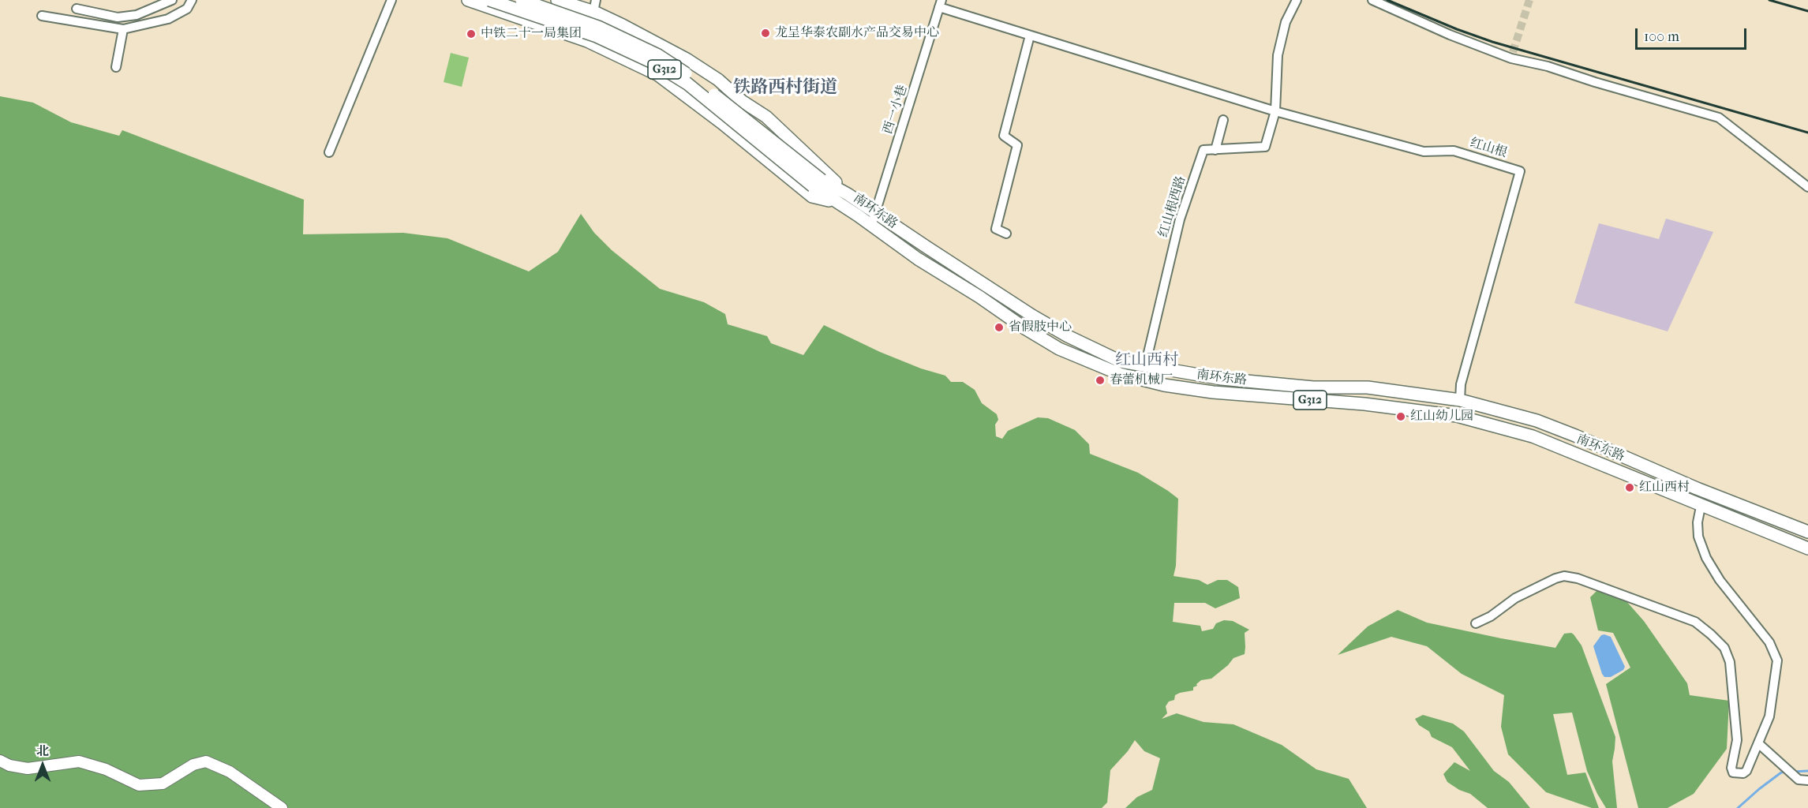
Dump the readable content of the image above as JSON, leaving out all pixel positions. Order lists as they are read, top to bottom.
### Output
{
  "streets": {
    "highway": ["G312", "南环东路"],
    "street": ["西一小巷", "红山根", "红山根西路"]
  },
  "crossings": [
    ["西一小巷", "南环东路"],
    ["红山根", "南环东路"],
    ["红山根西路", "南环东路"]
  ],
  "districts": ["铁路西村街道", "红山西村"],
  "places": [
    "龙呈华泰农副水产品交易中心",
    "中铁二十一局集团",
    "省假肢中心",
    "春蕾机械厂",
    "红山幼儿园",
    "红山西村"
  ],
  "scale_bar": "100 m",
  "north": "top"
}
